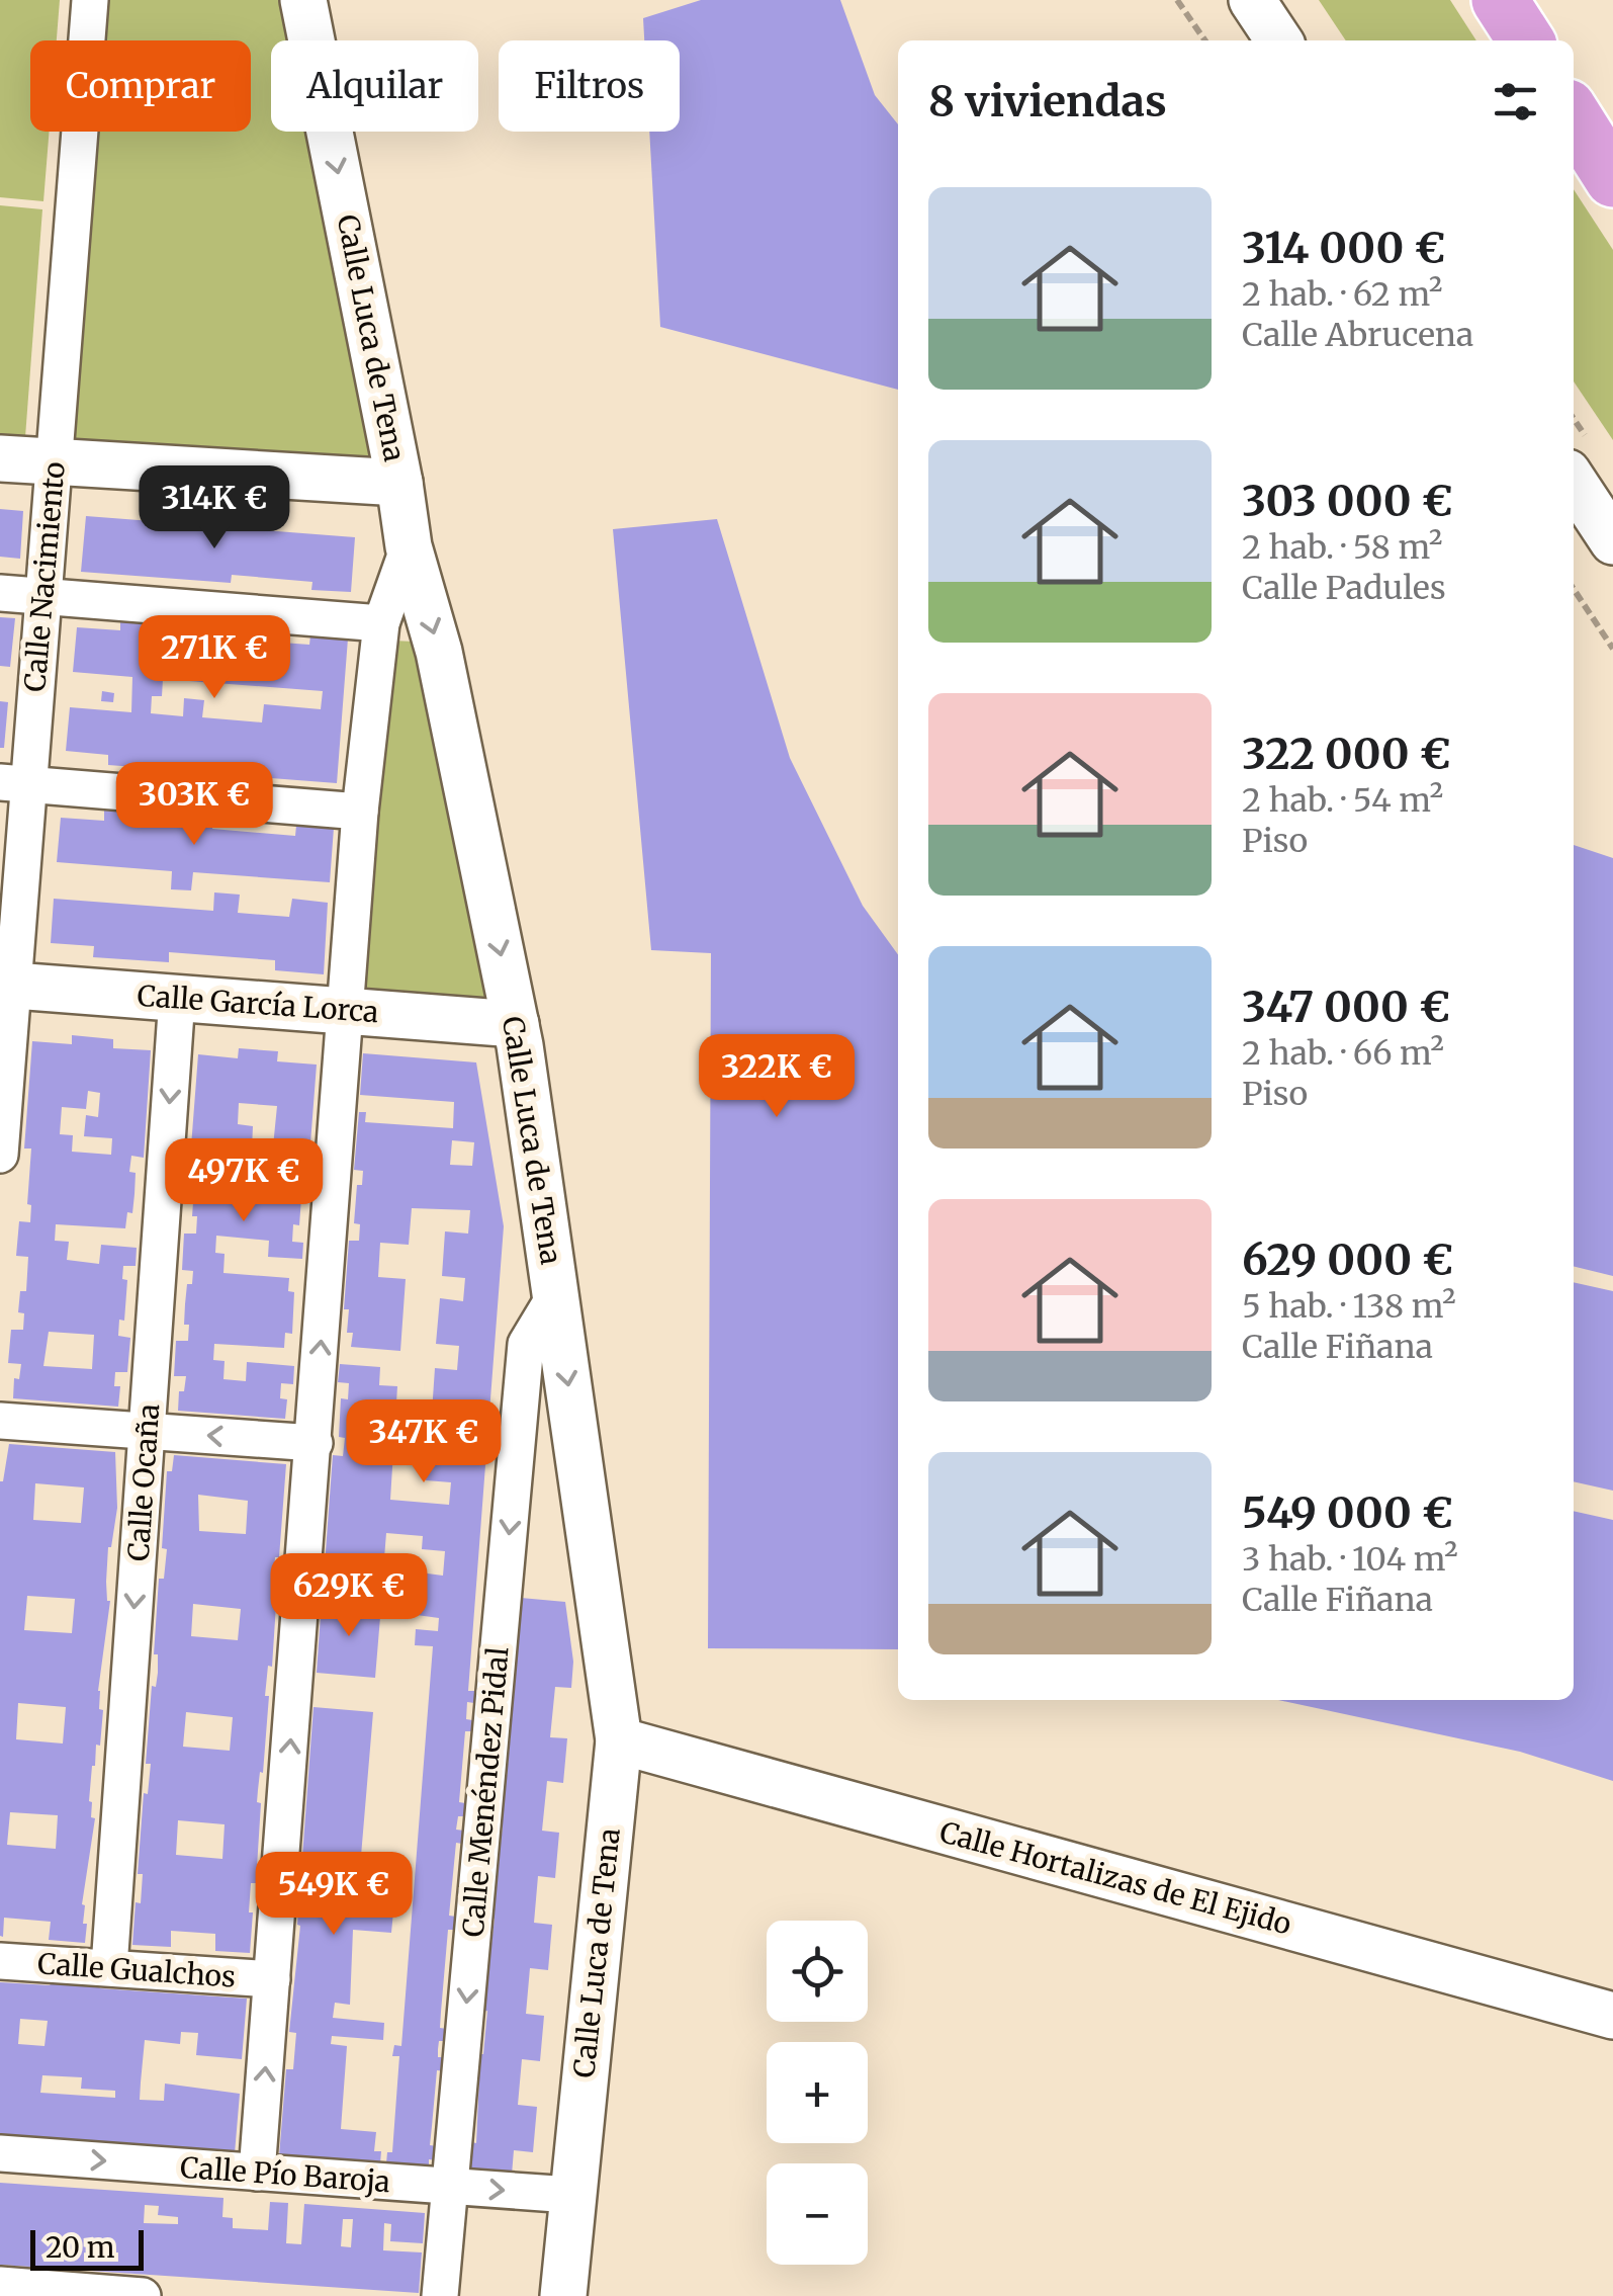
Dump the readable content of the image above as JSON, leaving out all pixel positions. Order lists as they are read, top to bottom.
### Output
{
  "streets": {
    "street": [
      "Calle Luca de Tena",
      "Calle Nacimiento",
      "Calle García Lorca",
      "Calle Ocaña",
      "Calle Menéndez Pidal",
      "Calle Hortalizas de El Ejido",
      "Calle Gualchos",
      "Calle Pío Baroja"
    ]
  },
  "crossings": [
    ["Calle Luca de Tena", "Calle García Lorca"],
    ["Calle Luca de Tena", "Calle Menéndez Pidal"],
    ["Calle Luca de Tena", "Calle Hortalizas de El Ejido"],
    ["Calle Luca de Tena", "Calle Pío Baroja"],
    ["Calle Nacimiento", "Calle García Lorca"],
    ["Calle García Lorca", "Calle Ocaña"],
    ["Calle Ocaña", "Calle Gualchos"],
    ["Calle Menéndez Pidal", "Calle Pío Baroja"]
  ],
  "scale_bar": "20 m",
  "page": {
    "chip": ["Comprar", "Alquilar", "Filtros"],
    "heading": "8 viviendas",
    "list": [
      {
        "name": "314 000 €",
        "note": "2 hab. · 62 m² · Calle Abrucena"
      },
      {
        "name": "303 000 €",
        "note": "2 hab. · 58 m² · Calle Padules"
      },
      {
        "name": "322 000 €",
        "note": "2 hab. · 54 m² · Piso"
      },
      {
        "name": "347 000 €",
        "note": "2 hab. · 66 m² · Piso"
      },
      {
        "name": "629 000 €",
        "note": "5 hab. · 138 m² · Calle Fiñana"
      },
      {
        "name": "549 000 €",
        "note": "3 hab. · 104 m² · Calle Fiñana"
      }
    ],
    "price": [
      "314K €",
      "271K €",
      "303K €",
      "322K €",
      "497K €",
      "347K €",
      "629K €",
      "549K €"
    ],
    "map_buttons": ["+", "−"],
    "scale": "20 m"
  }
}
